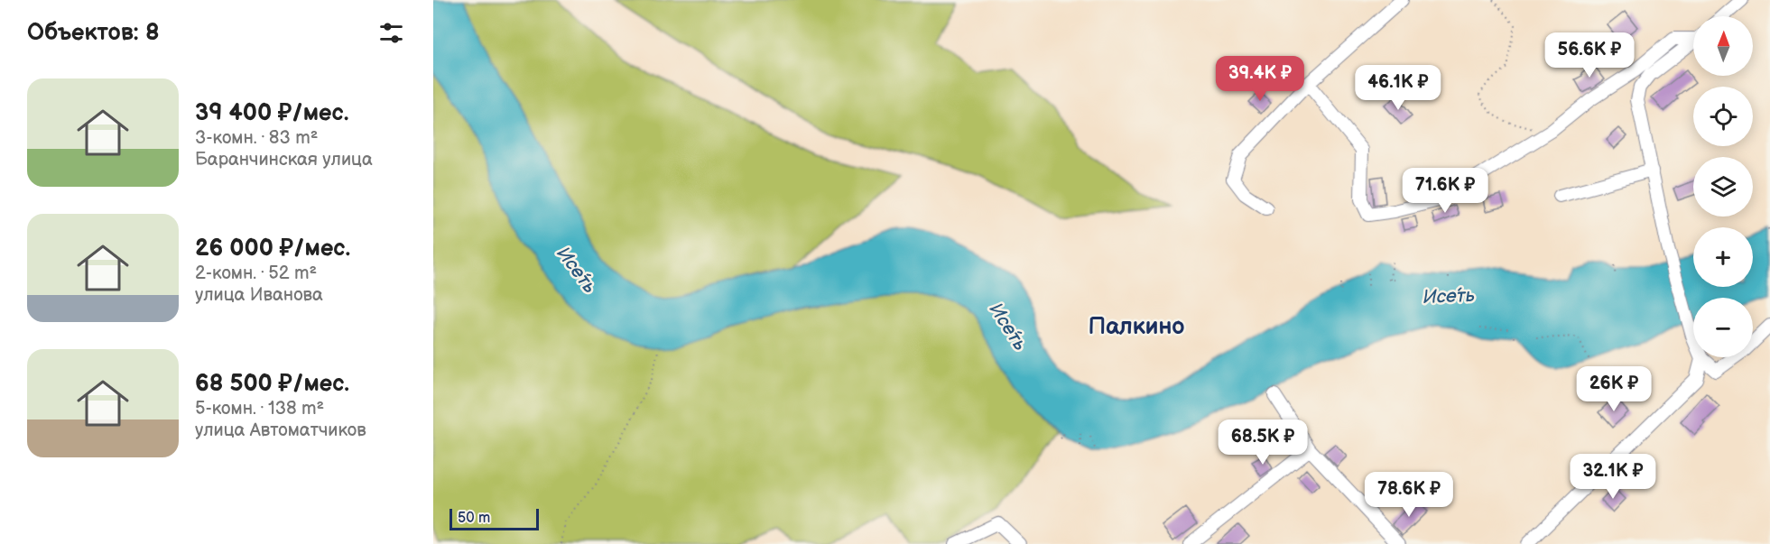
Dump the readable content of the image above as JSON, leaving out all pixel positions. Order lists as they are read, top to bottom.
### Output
{
  "districts": ["Палкино"],
  "water": ["Исе́ть"],
  "scale_bar": "50 m",
  "north": "top",
  "page": {
    "heading": "Объектов: 8",
    "map_buttons": ["+", "−"],
    "price": [
      "56.6K ₽",
      "39.4K ₽",
      "46.1K ₽",
      "71.6K ₽",
      "26K ₽",
      "68.5K ₽",
      "32.1K ₽",
      "78.6K ₽"
    ],
    "list": [
      {
        "name": "39 400 ₽/мес.",
        "note": "3-комн. · 83 m² · Баранчинская улица"
      },
      {
        "name": "26 000 ₽/мес.",
        "note": "2-комн. · 52 m² · улица Иванова"
      },
      {
        "name": "68 500 ₽/мес.",
        "note": "5-комн. · 138 m² · улица Автоматчиков"
      }
    ],
    "scale": "50 m"
  }
}
